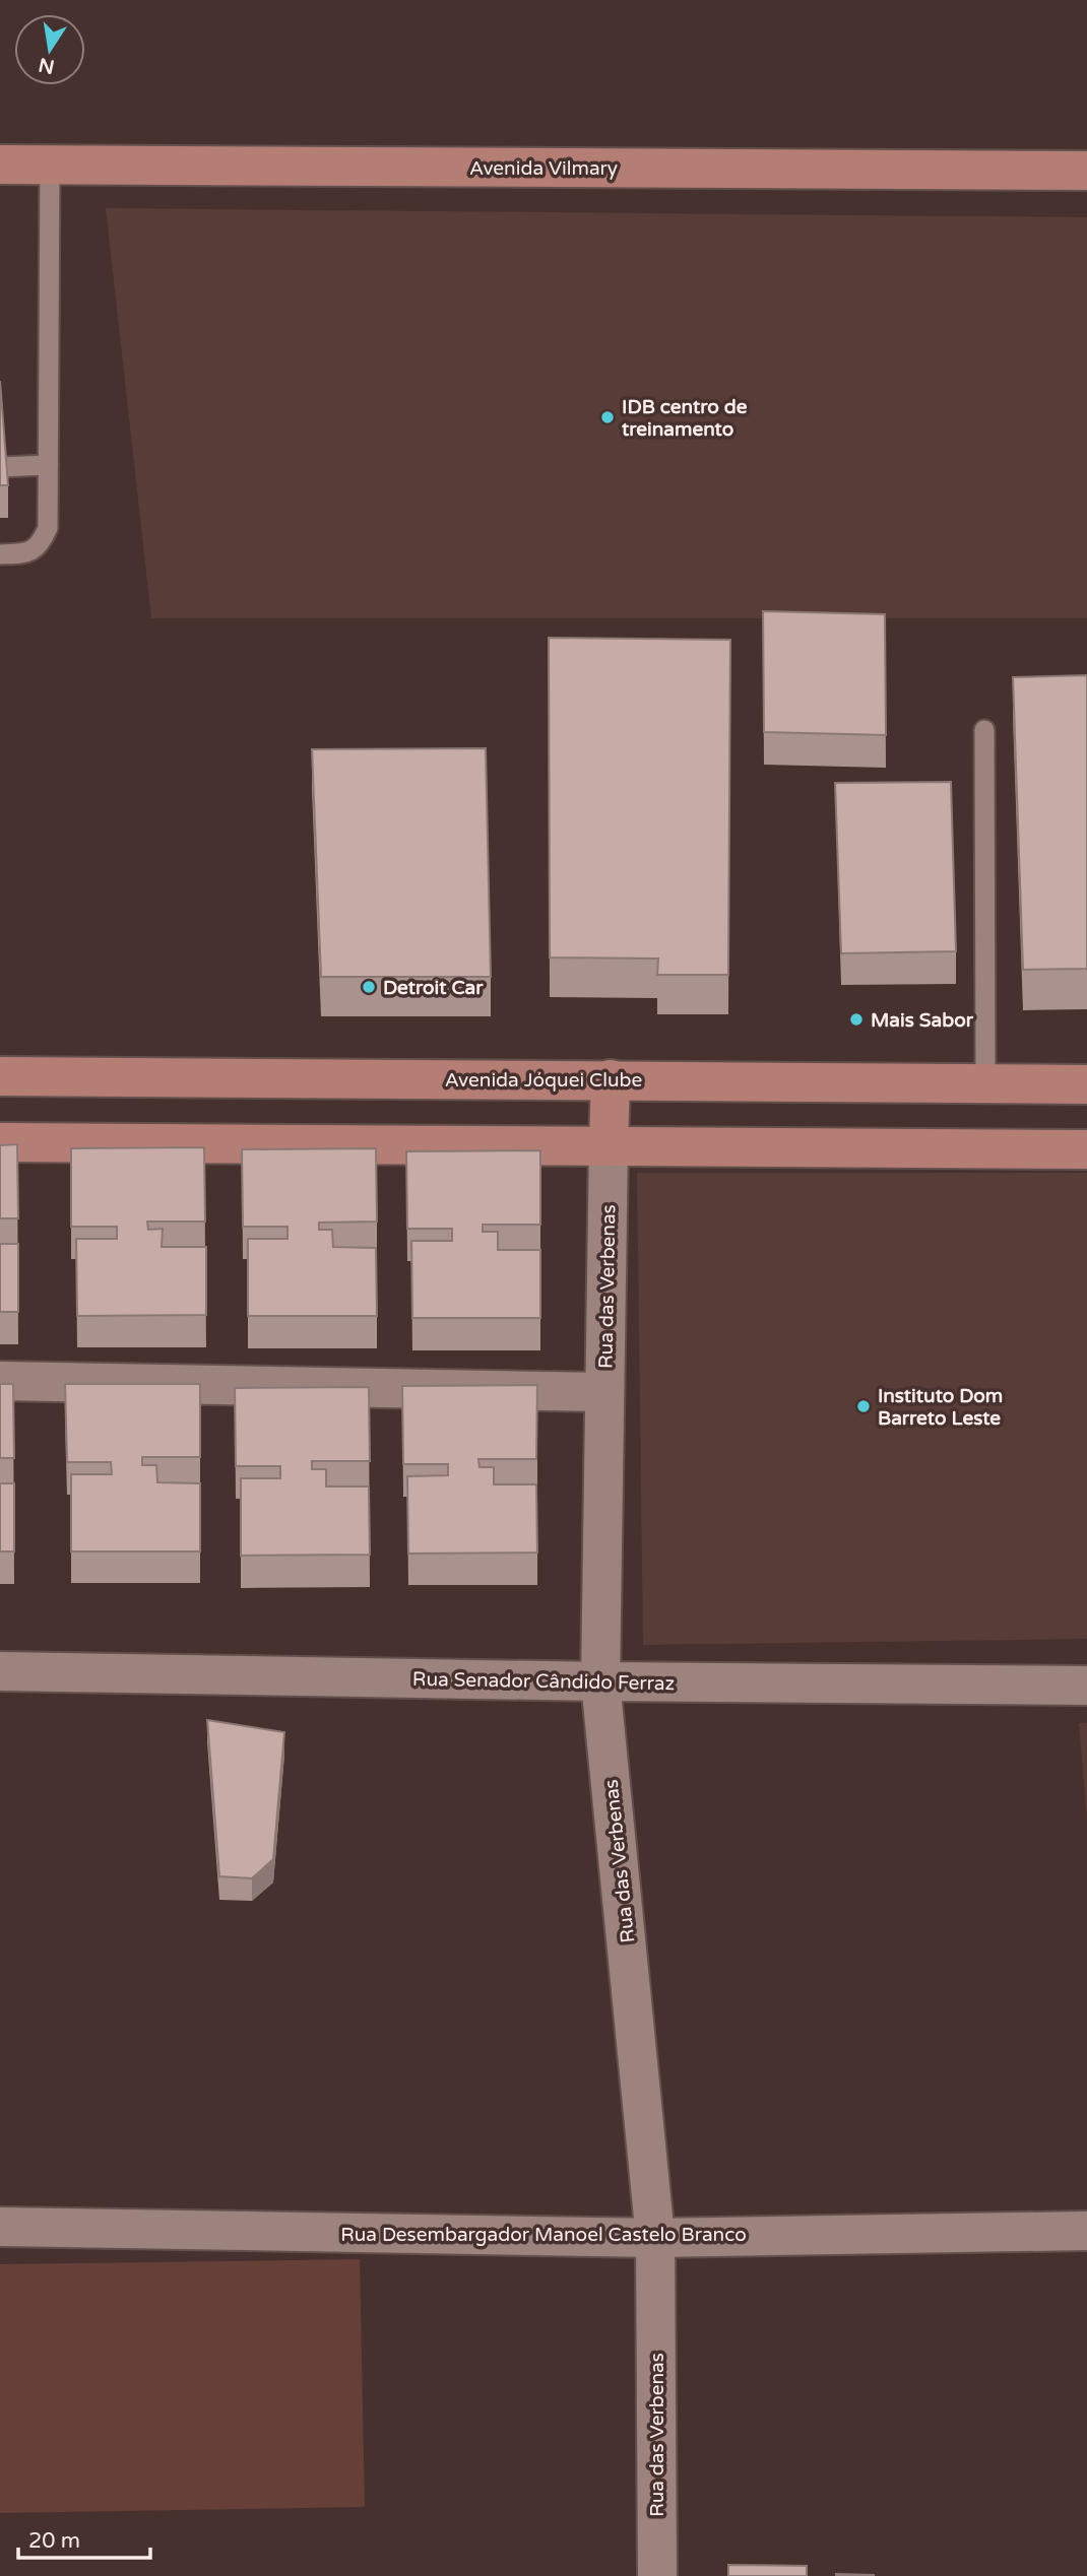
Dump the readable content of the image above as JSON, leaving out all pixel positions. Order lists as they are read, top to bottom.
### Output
{
  "streets": {
    "main road": ["Avenida Vilmary", "Avenida Jóquei Clube"],
    "street": ["Rua das Verbenas", "Rua Senador Cândido Ferraz", "Rua Desembargador Manoel Castelo Branco"]
  },
  "crossings": [
    ["Rua das Verbenas", "Rua Senador Cândido Ferraz"],
    ["Rua das Verbenas", "Rua Desembargador Manoel Castelo Branco"]
  ],
  "places": [
    "IDB centro de treinamento",
    "Detroit Car",
    "Mais Sabor",
    "Instituto Dom Barreto Leste"
  ],
  "scale_bar": "20 m",
  "north": "bottom"
}
